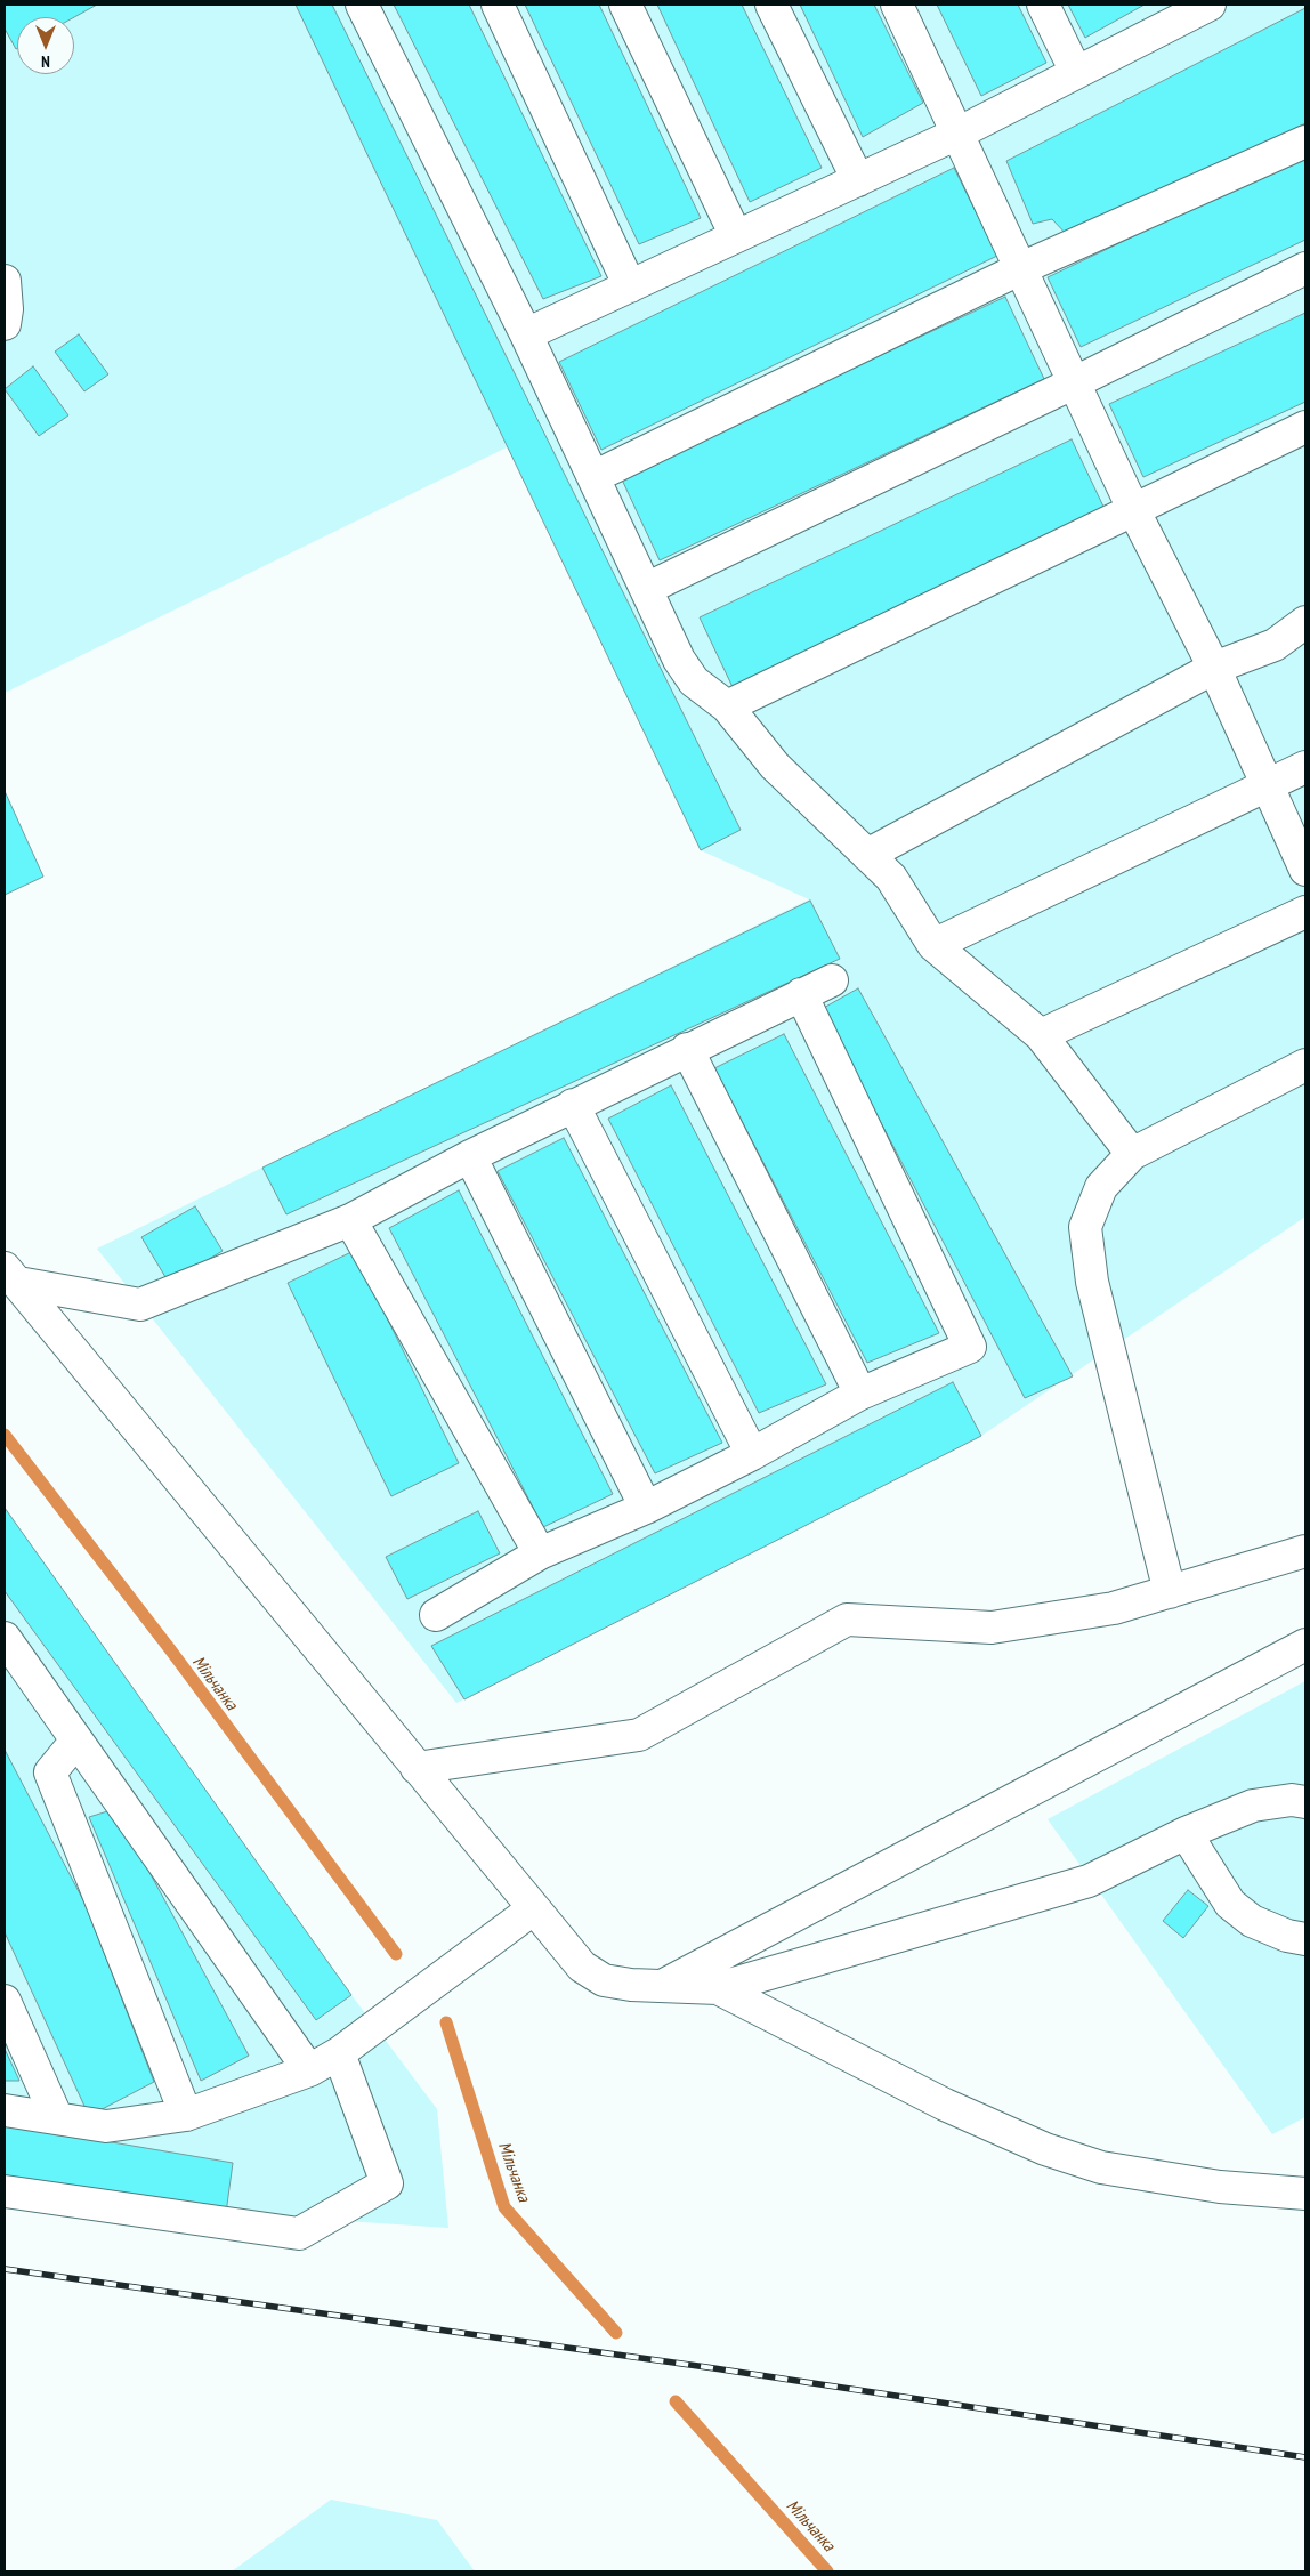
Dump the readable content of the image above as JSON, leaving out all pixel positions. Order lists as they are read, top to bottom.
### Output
{
  "water": ["Мільчанка"],
  "north": "bottom"
}
